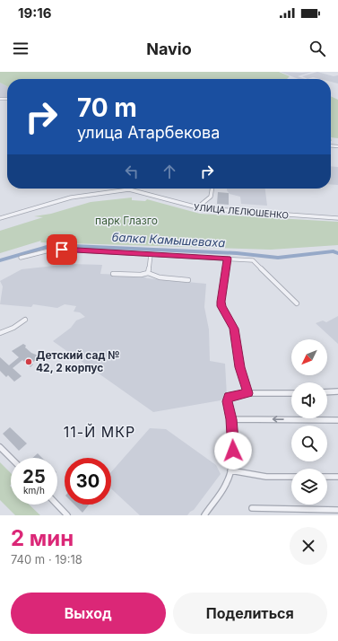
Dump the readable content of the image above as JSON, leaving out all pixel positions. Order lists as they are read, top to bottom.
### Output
{
  "streets": {
    "street": ["УЛИЦА ЛЕЛЮШЕНКО"]
  },
  "districts": ["11-Й МКР"],
  "water": ["балка Камышеваха"],
  "parks": ["парк Глазго"],
  "places": ["Детский сад № 42, 2 корпус"],
  "north": "bottom left",
  "page": {
    "status": "19:16",
    "header": "Navio",
    "turn": ["70 m", "улица Атарбекова"],
    "speed": "25 km/h",
    "limit": "30",
    "heading": ["2 мин", "740 m · 19:18"],
    "buttons": ["Выход", "Поделиться"]
  }
}
